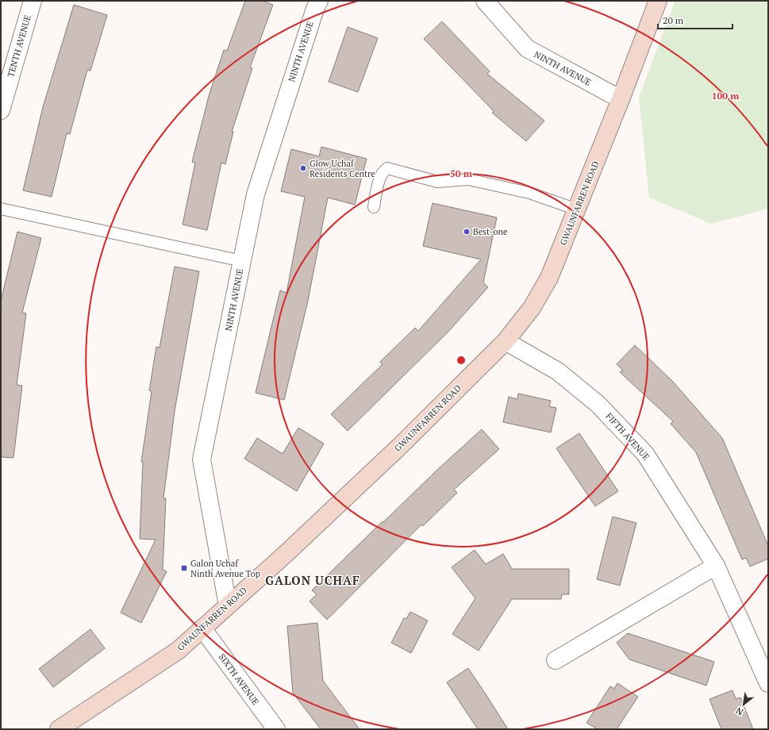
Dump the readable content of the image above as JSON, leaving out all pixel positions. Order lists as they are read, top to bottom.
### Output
{
  "streets": {
    "street": [
      "TENTH AVENUE",
      "NINTH AVENUE",
      "GWAUNFARREN ROAD",
      "FIFTH AVENUE",
      "SIXTH AVENUE"
    ]
  },
  "crossings": [
    ["NINTH AVENUE", "GWAUNFARREN ROAD"],
    ["GWAUNFARREN ROAD", "FIFTH AVENUE"],
    ["GWAUNFARREN ROAD", "SIXTH AVENUE"]
  ],
  "districts": ["GALON UCHAF"],
  "places": {
    "other": ["Glow Uchaf Residents Centre", "Best-one"],
    "transit": ["Galon Uchaf Ninth Avenue Top"]
  },
  "scale_bar": "20 m",
  "north": "bottom left",
  "rings": ["100 m", "50 m"]
}
